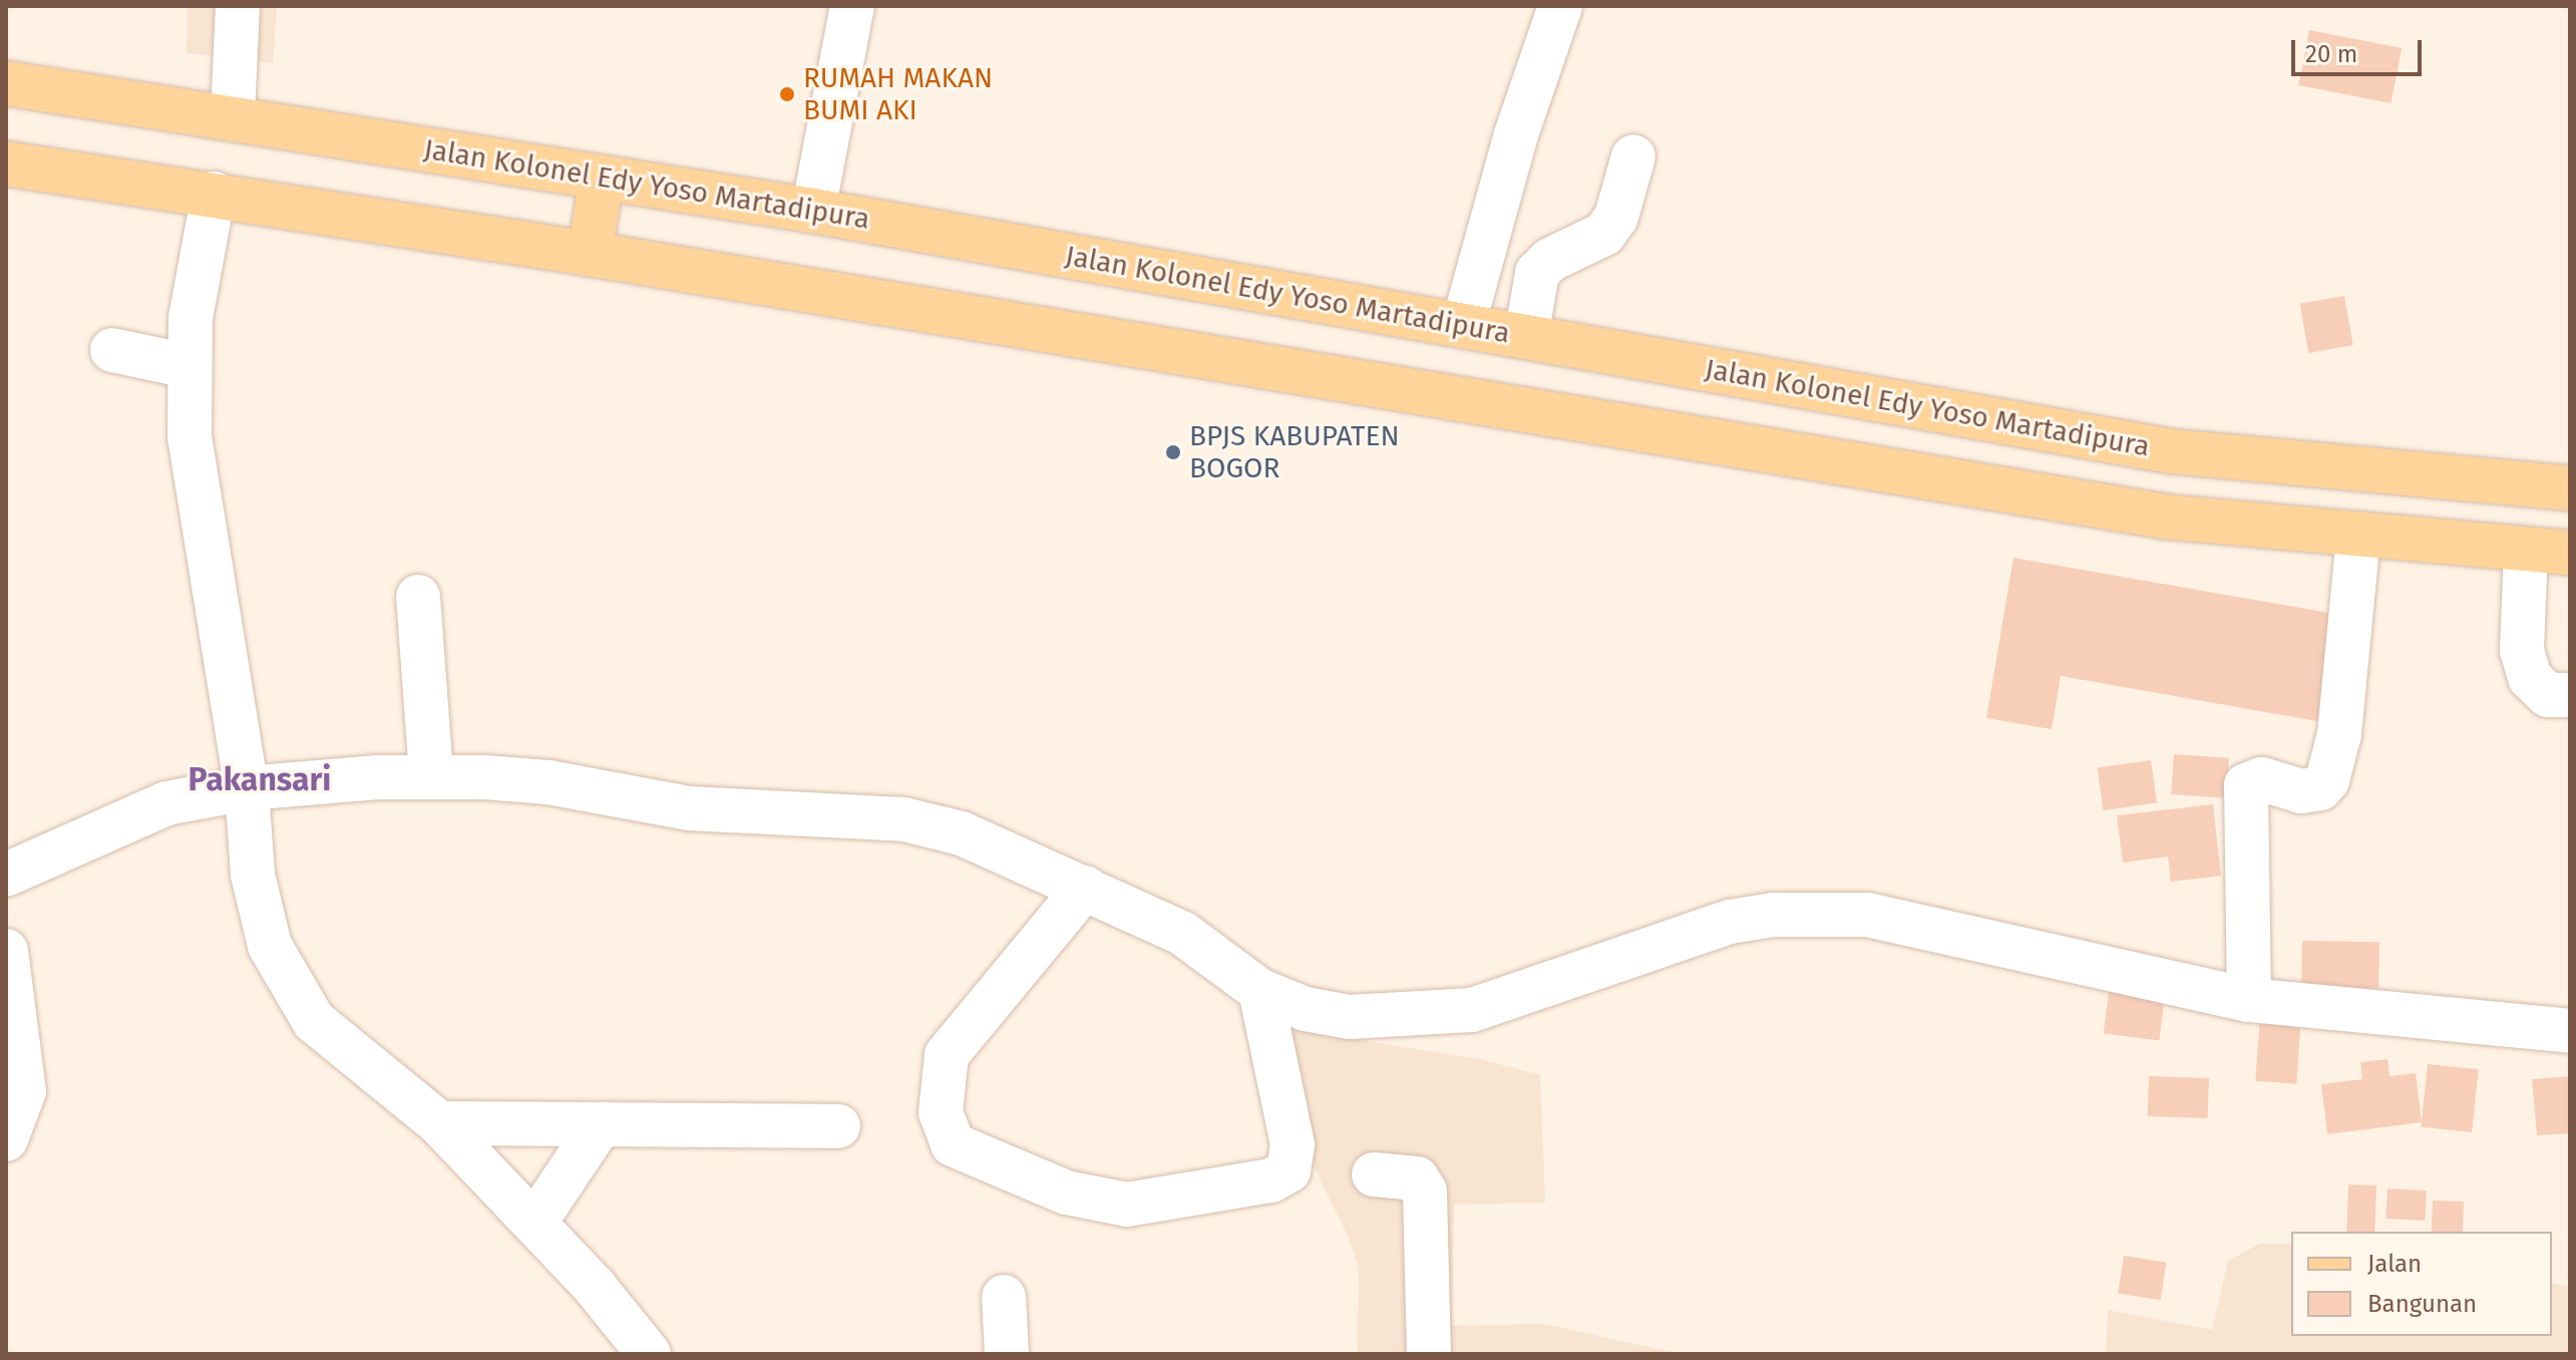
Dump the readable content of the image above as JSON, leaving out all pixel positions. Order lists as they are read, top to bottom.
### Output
{
  "streets": {
    "main road": ["Jalan Kolonel Edy Yoso Martadipura"]
  },
  "districts": ["Pakansari"],
  "places": ["RUMAH MAKAN BUMI AKI", "BPJS KABUPATEN BOGOR"],
  "legend": ["Jalan", "Bangunan"],
  "scale_bar": "20 m"
}
